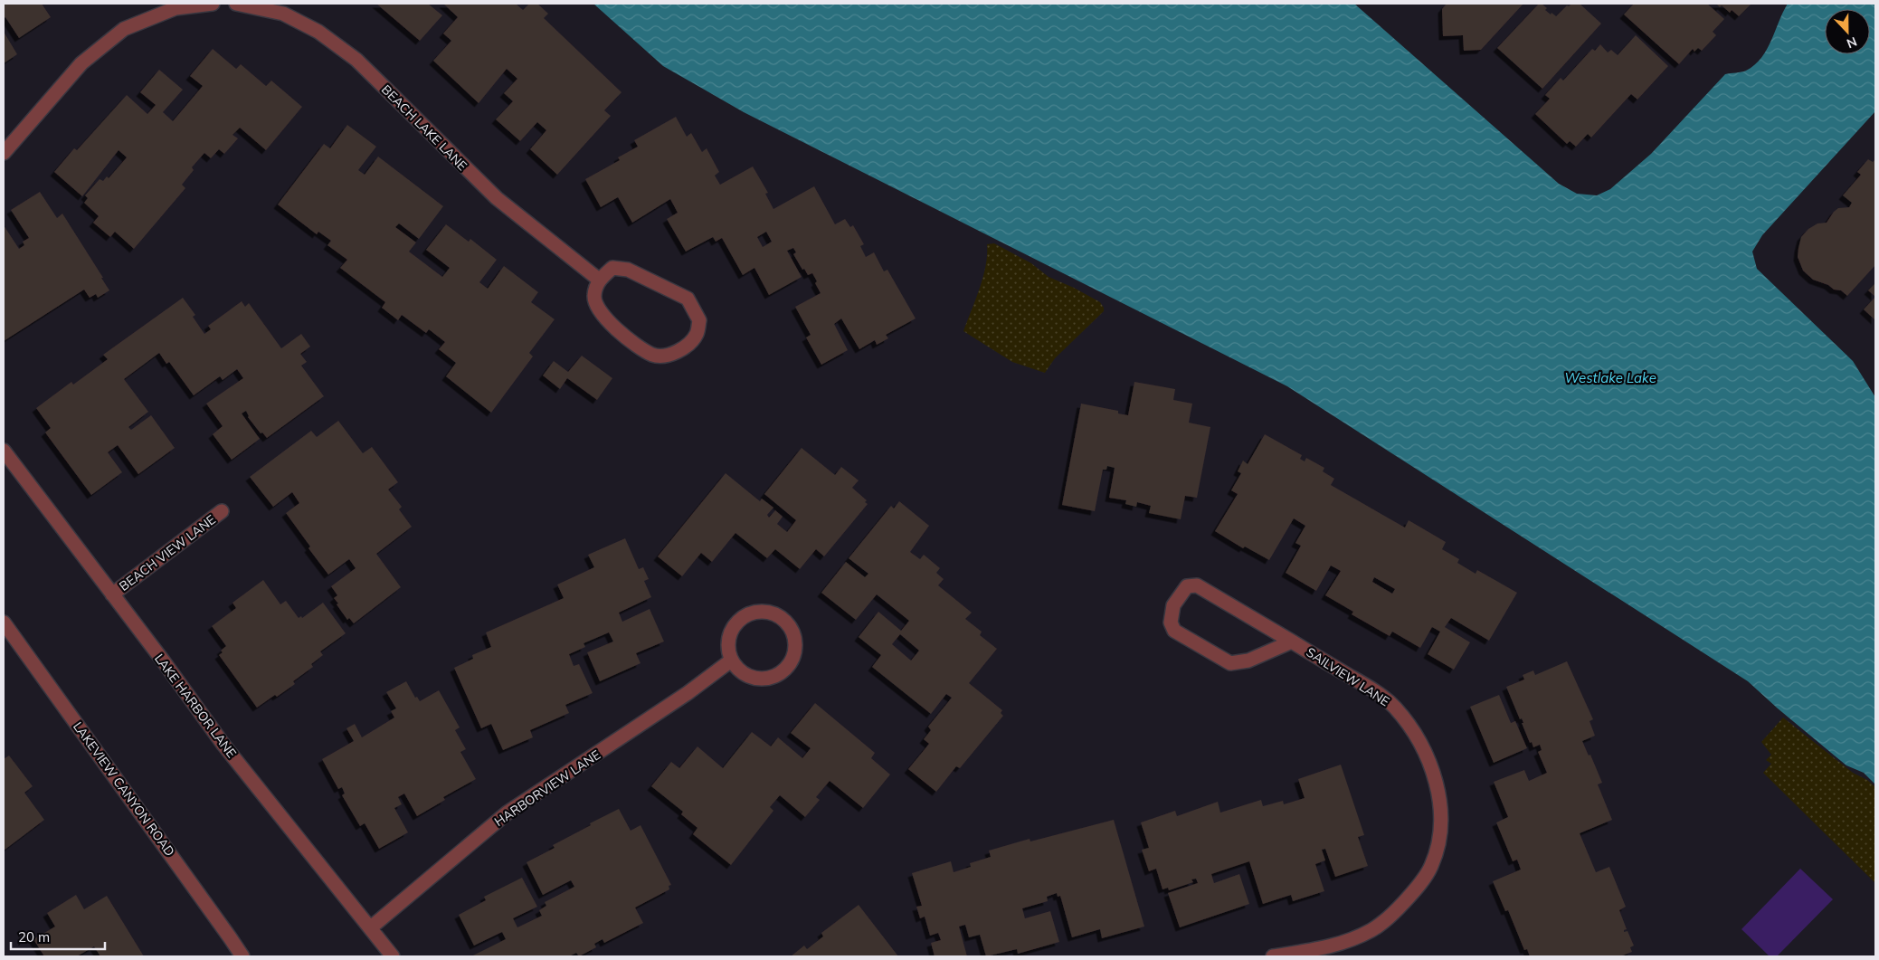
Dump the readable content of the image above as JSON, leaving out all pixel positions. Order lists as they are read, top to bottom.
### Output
{
  "streets": {
    "street": [
      "BEACH LAKE LANE",
      "BEACH VIEW LANE",
      "SAILVIEW LANE",
      "LAKE HARBOR LANE",
      "HARBORVIEW LANE",
      "LAKEVIEW CANYON ROAD"
    ]
  },
  "crossings": [
    ["BEACH VIEW LANE", "LAKE HARBOR LANE"],
    ["LAKE HARBOR LANE", "HARBORVIEW LANE"]
  ],
  "water": ["Westlake Lake"],
  "scale_bar": "20 m",
  "north": "bottom"
}
